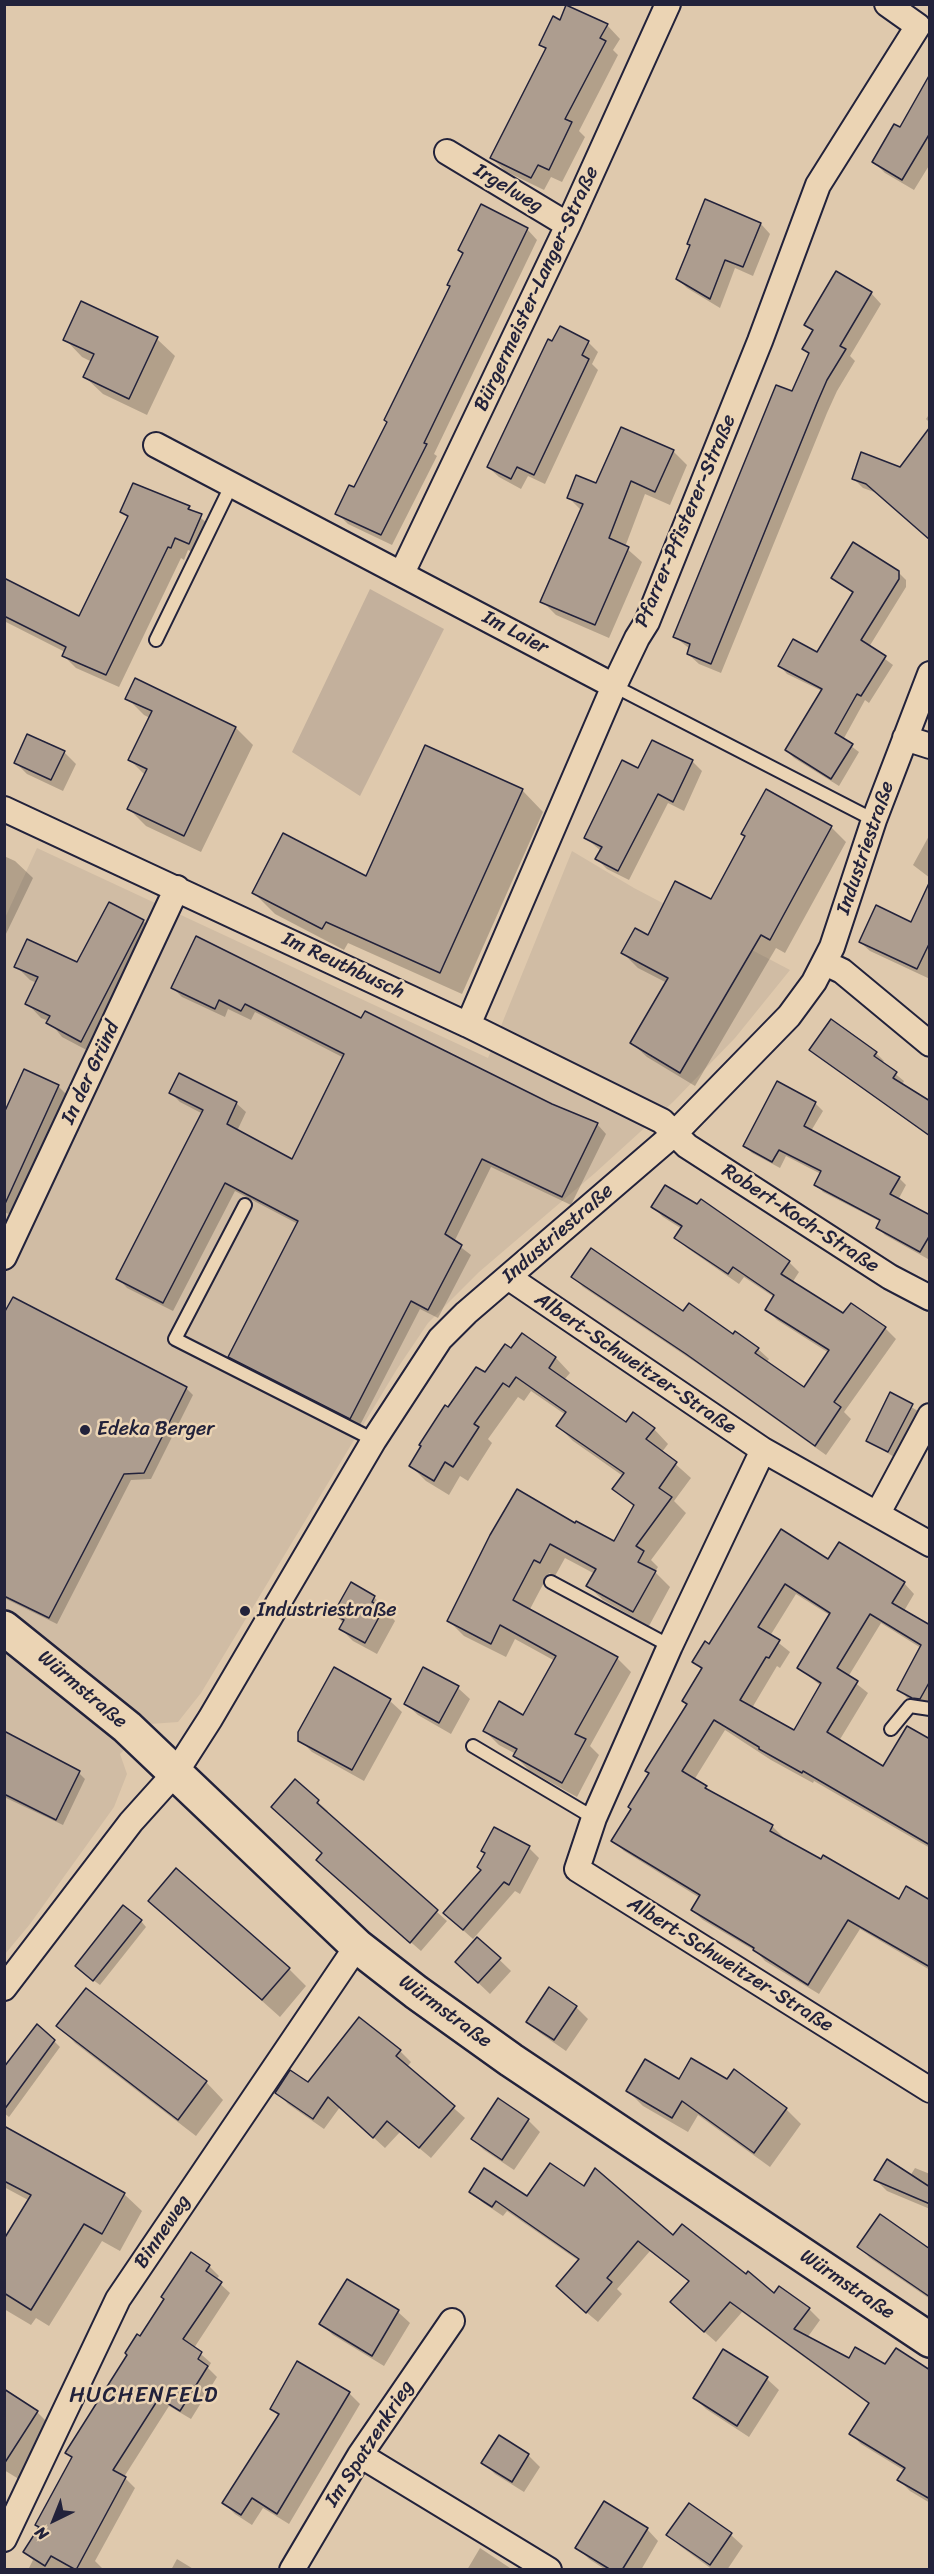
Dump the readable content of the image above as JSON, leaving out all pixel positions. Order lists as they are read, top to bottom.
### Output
{
  "streets": {
    "street": [
      "Irgelweg",
      "Bürgermeister-Langer-Straße",
      "Pfarrer-Pfisterer-Straße",
      "Im Laier",
      "Industriestraße",
      "Im Reuthbusch",
      "In der Gründ",
      "Robert-Koch-Straße",
      "Albert-Schweitzer-Straße",
      "Würmstraße",
      "Binneweg",
      "Im Spatzenkrieg"
    ]
  },
  "crossings": [
    ["Irgelweg", "Bürgermeister-Langer-Straße"],
    ["Bürgermeister-Langer-Straße", "Im Laier"],
    ["Pfarrer-Pfisterer-Straße", "Im Laier"],
    ["Pfarrer-Pfisterer-Straße", "Im Reuthbusch"],
    ["Im Laier", "Industriestraße"],
    ["Industriestraße", "Im Reuthbusch"],
    ["Industriestraße", "Robert-Koch-Straße"],
    ["Industriestraße", "Albert-Schweitzer-Straße"],
    ["Industriestraße", "Würmstraße"],
    ["Im Reuthbusch", "In der Gründ"],
    ["Im Reuthbusch", "Robert-Koch-Straße"],
    ["Würmstraße", "Binneweg"]
  ],
  "districts": ["HUCHENFELD"],
  "places": ["Edeka Berger", "Industriestraße"],
  "north": "bottom left"
}
